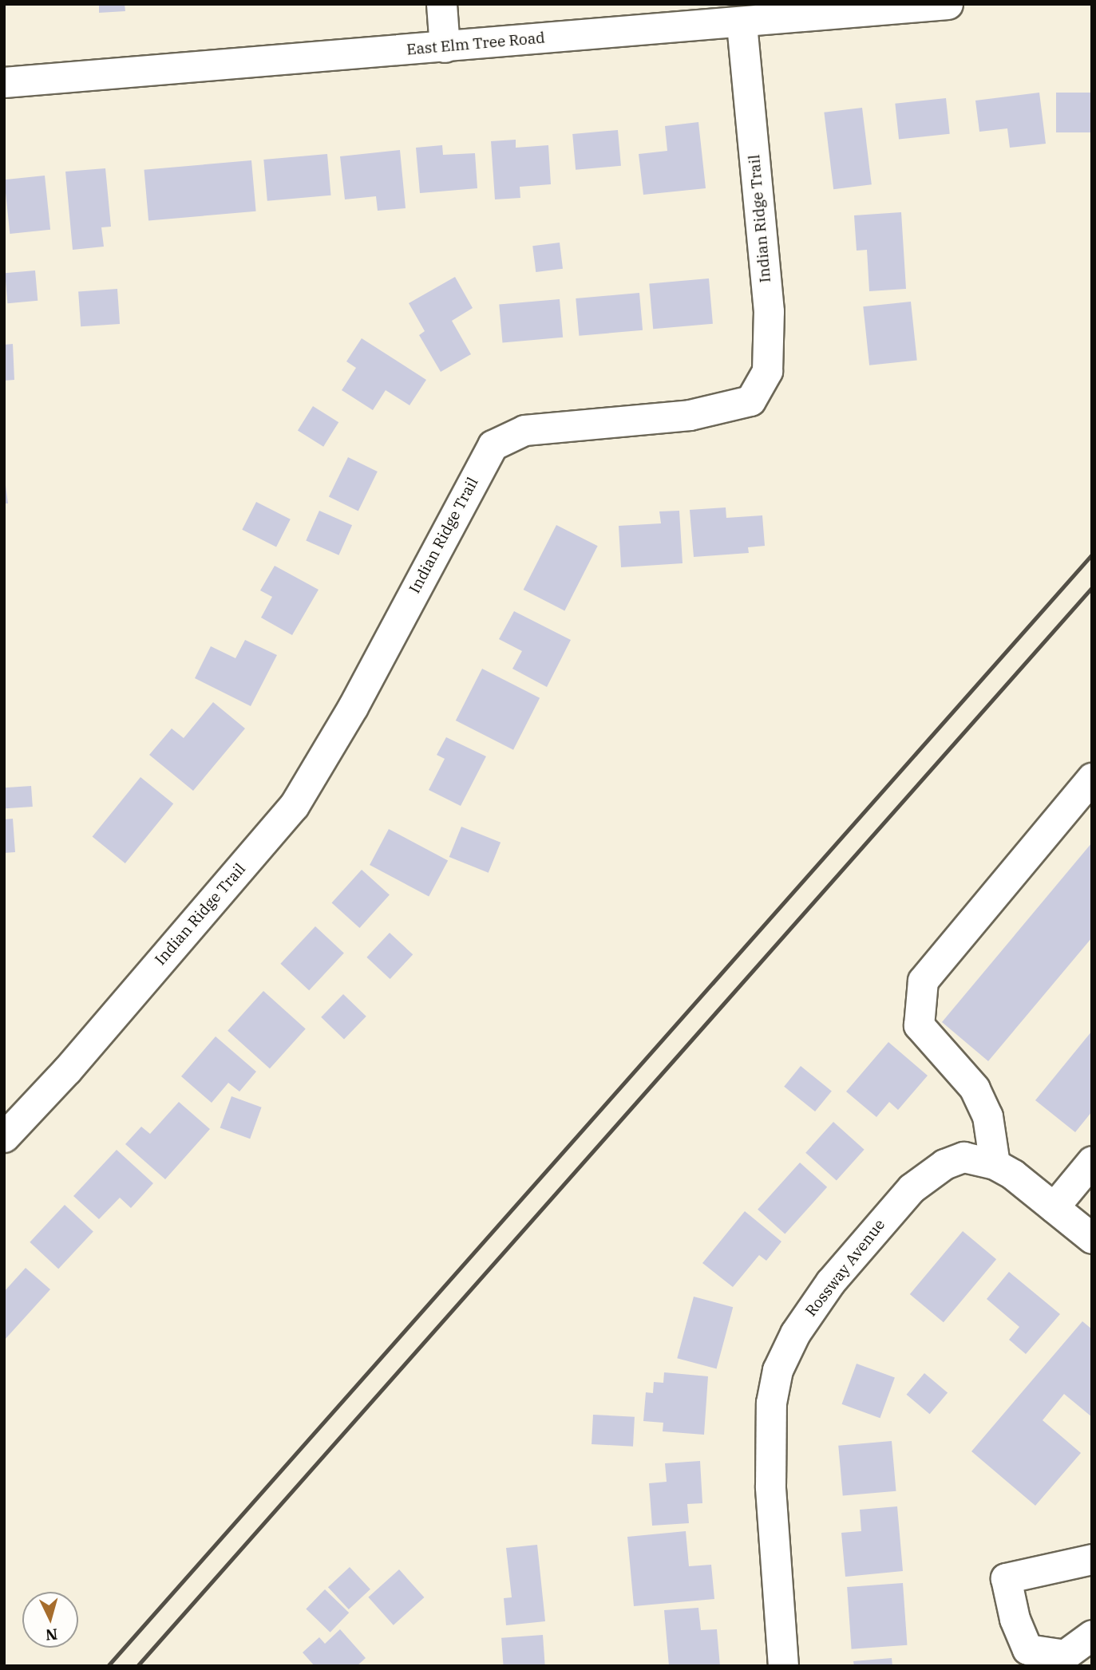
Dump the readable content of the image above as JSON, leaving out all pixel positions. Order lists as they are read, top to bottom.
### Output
{
  "streets": {
    "street": ["East Elm Tree Road", "Indian Ridge Trail", "Rossway Avenue"]
  },
  "crossings": [
    ["East Elm Tree Road", "Indian Ridge Trail"]
  ],
  "north": "bottom"
}
